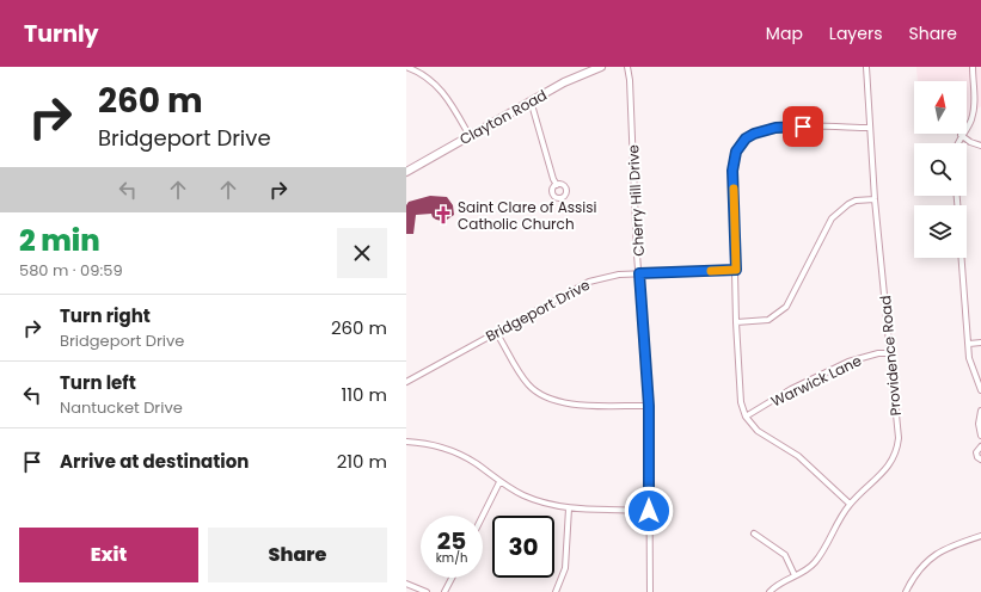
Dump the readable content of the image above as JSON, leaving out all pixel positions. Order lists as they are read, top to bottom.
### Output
{
  "streets": {
    "main road": ["Clayton Road"],
    "street": [
      "Cherry Hill Drive",
      "Bridgeport Drive",
      "Providence Road",
      "Warwick Lane"
    ]
  },
  "crossings": [
    ["Cherry Hill Drive", "Bridgeport Drive"],
    ["Providence Road", "Warwick Lane"]
  ],
  "places": {
    "church": ["Saint Clare of Assisi Catholic Church"]
  },
  "north": "top",
  "page": {
    "header": "Turnly",
    "nav": ["Map", "Layers", "Share"],
    "turn": ["260 m", "Bridgeport Drive"],
    "heading": ["2 min", "580 m · 09:59"],
    "list": [
      {
        "name": "Turn right",
        "note": "Bridgeport Drive",
        "value": "260 m"
      },
      {
        "name": "Turn left",
        "note": "Nantucket Drive",
        "value": "110 m"
      },
      {
        "name": "Arrive at destination",
        "value": "210 m"
      }
    ],
    "speed": "25 km/h",
    "limit": "30",
    "buttons": ["Exit", "Share"]
  }
}
